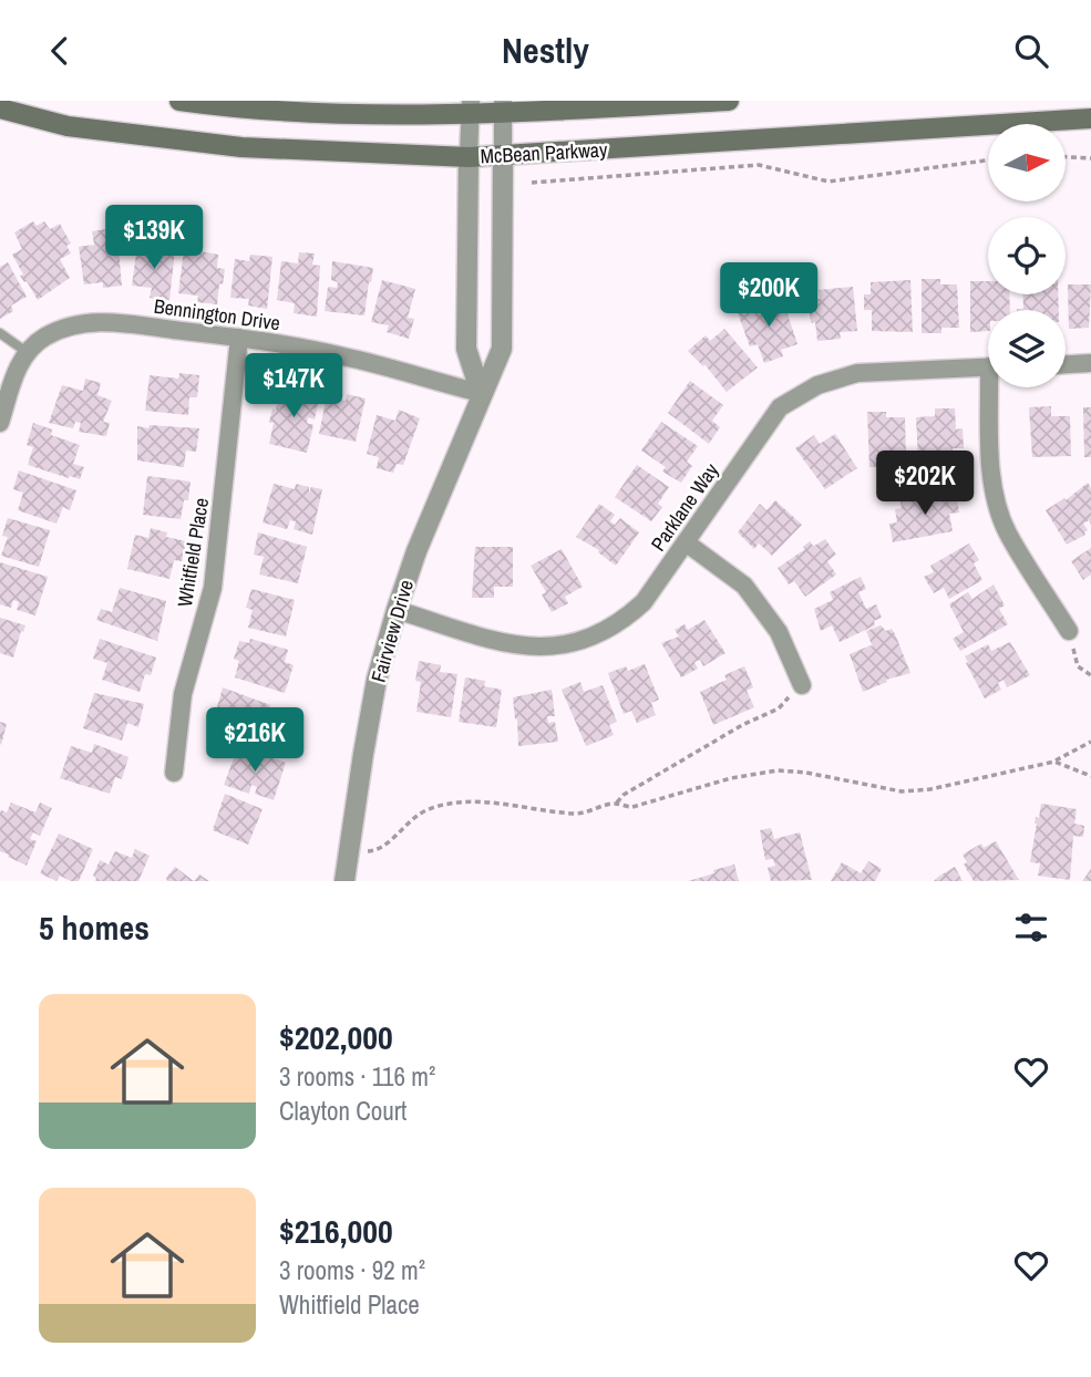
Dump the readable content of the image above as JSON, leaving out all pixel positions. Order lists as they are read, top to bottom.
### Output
{
  "streets": {
    "main road": ["McBean Parkway"],
    "street": [
      "Bennington Drive",
      "Parklane Way",
      "Whitfield Place",
      "Fairview Drive"
    ]
  },
  "crossings": [
    ["McBean Parkway", "Fairview Drive"],
    ["Bennington Drive", "Whitfield Place"],
    ["Bennington Drive", "Fairview Drive"],
    ["Parklane Way", "Fairview Drive"]
  ],
  "north": "right",
  "page": {
    "header": "Nestly",
    "price": [
      "$139K",
      "$200K",
      "$147K",
      "$202K",
      "$216K"
    ],
    "heading": "5 homes",
    "list": [
      {
        "name": "$202,000",
        "note": "3 rooms · 116 m² · Clayton Court"
      },
      {
        "name": "$216,000",
        "note": "3 rooms · 92 m² · Whitfield Place"
      }
    ]
  }
}
